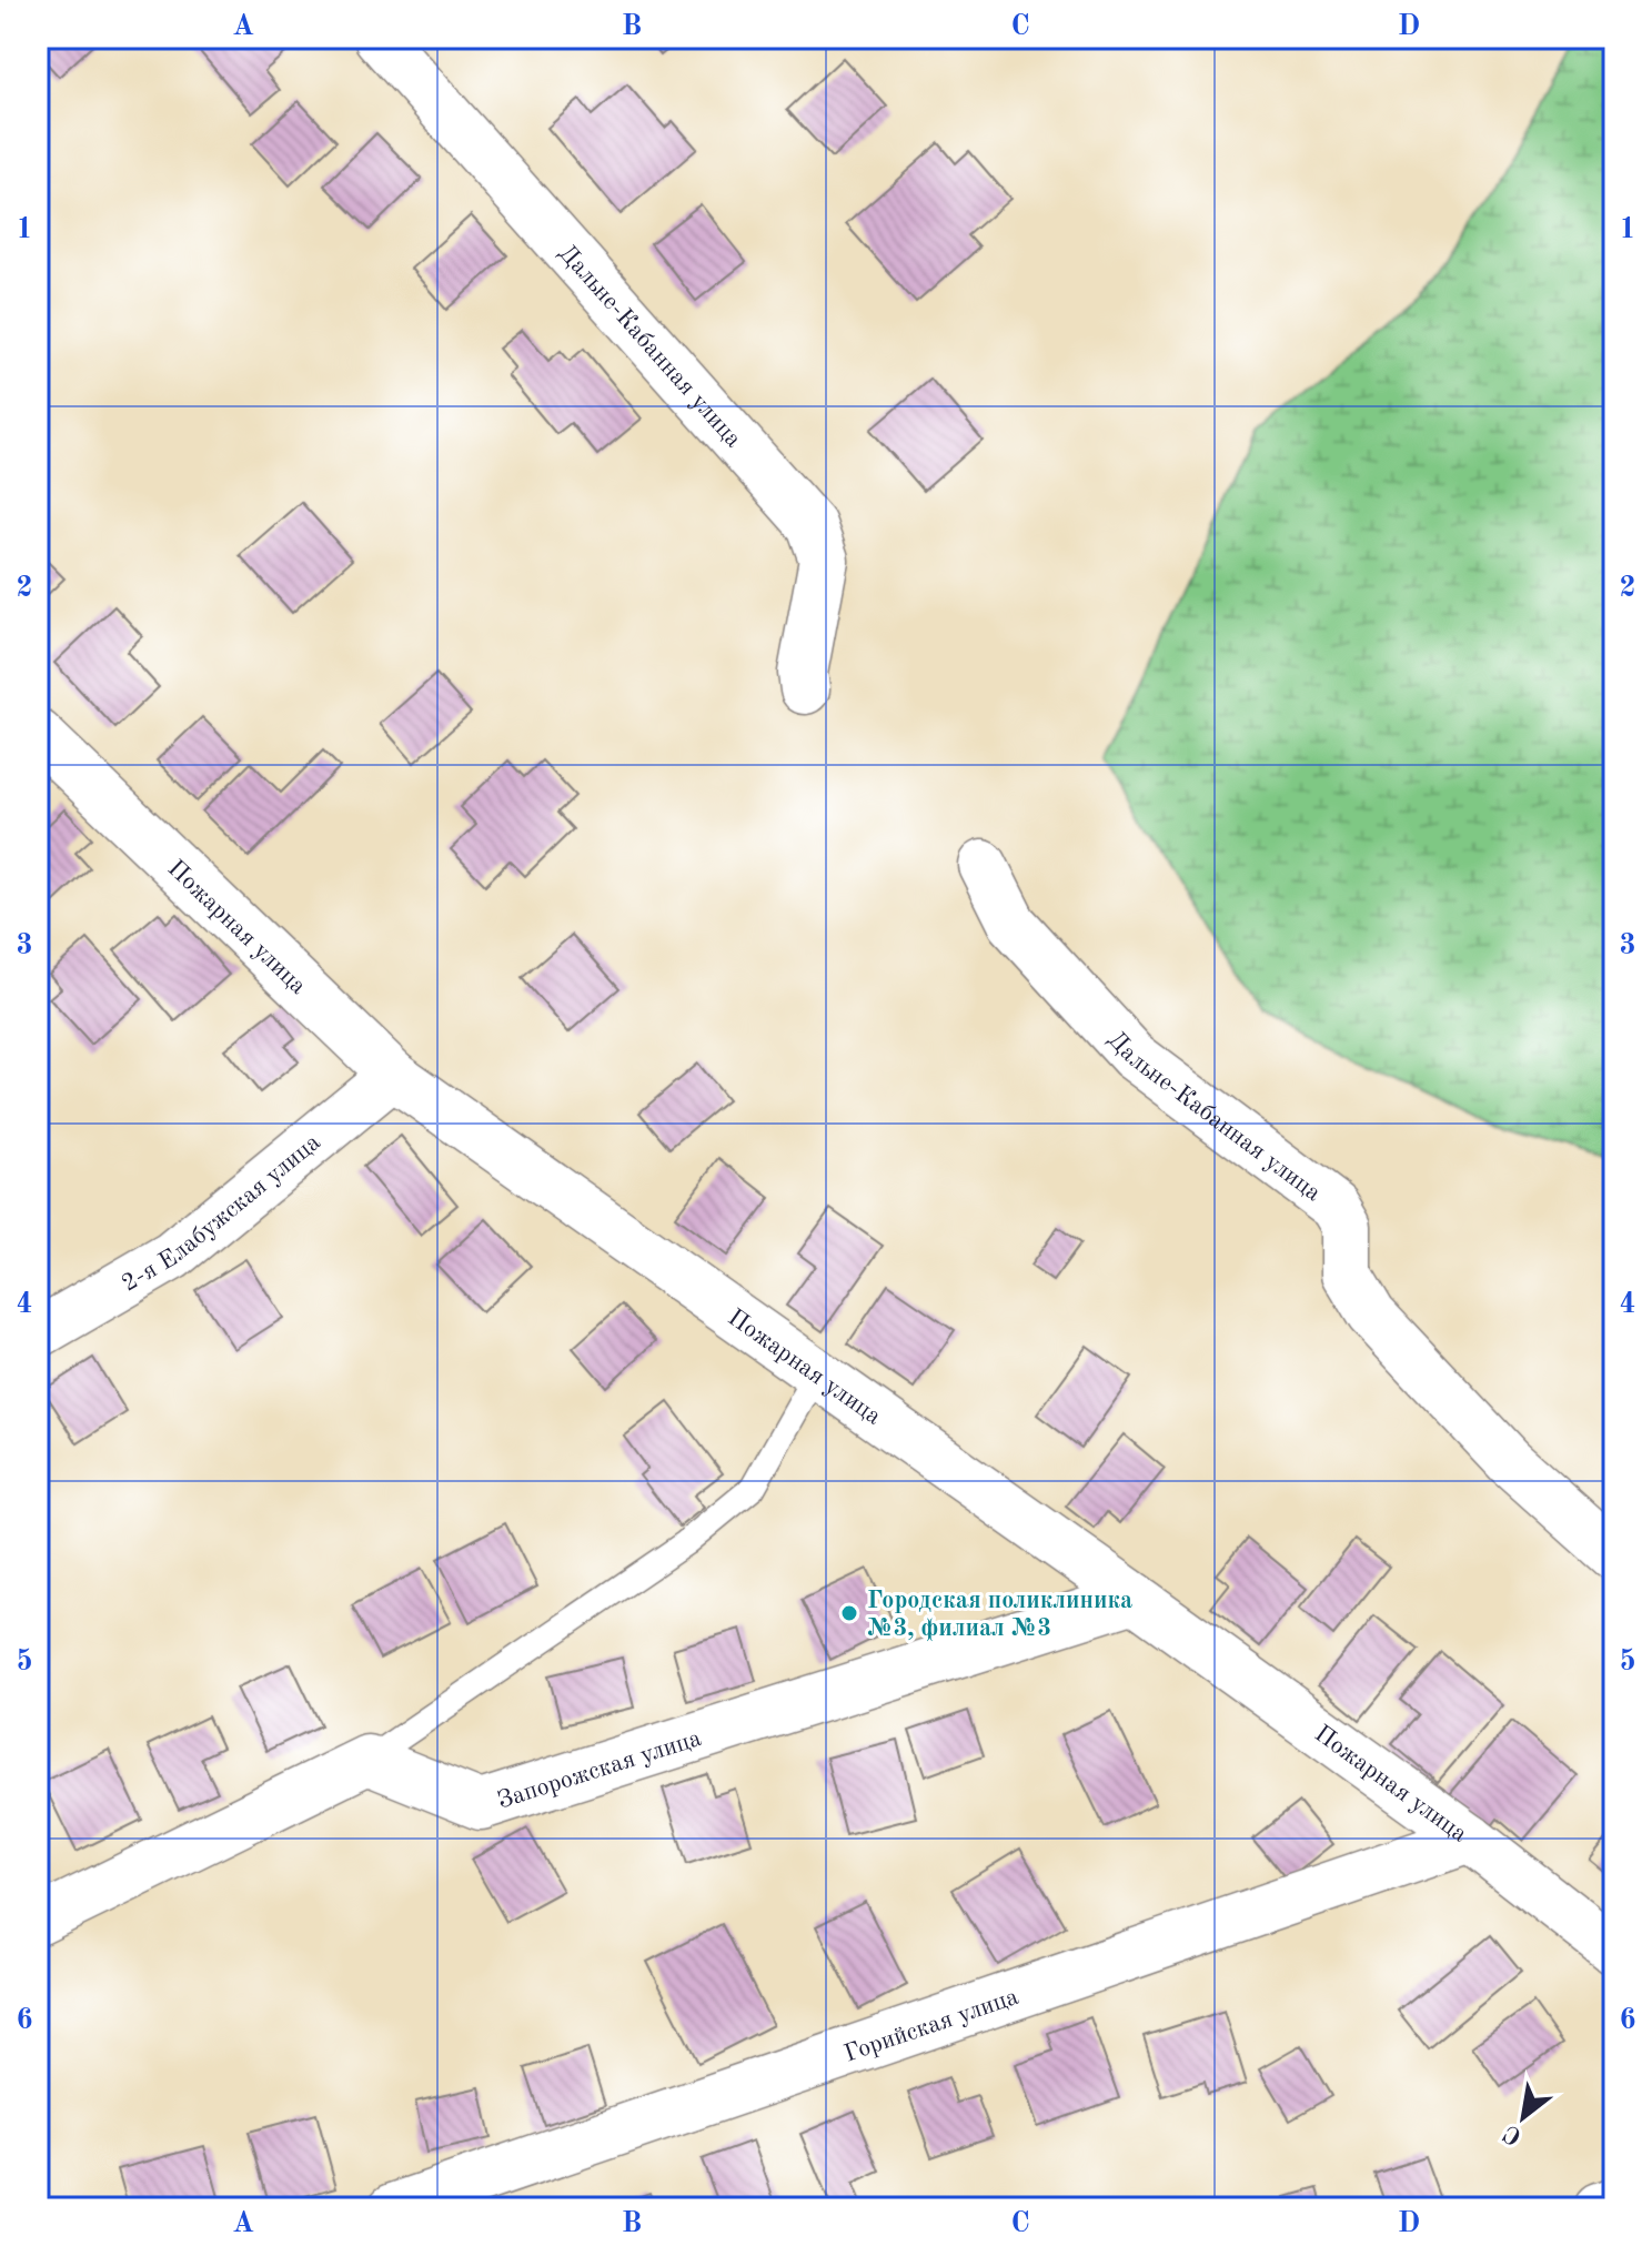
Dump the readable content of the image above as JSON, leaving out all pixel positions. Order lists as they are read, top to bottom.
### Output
{
  "streets": {
    "street": [
      "Дальне-Кабанная улица",
      "Пожарная улица",
      "2-я Елабужская улица",
      "Запорожская улица",
      "Горийская улица"
    ]
  },
  "crossings": [
    ["Пожарная улица", "2-я Елабужская улица"],
    ["Пожарная улица", "Запорожская улица"],
    ["Пожарная улица", "Горийская улица"]
  ],
  "places": ["Городская поликлиника №3, филиал №3"],
  "north": "bottom left",
  "grid": {
    "columns": [
      "A",
      "B",
      "C",
      "D"
    ],
    "rows": [
      "1",
      "2",
      "3",
      "4",
      "5",
      "6"
    ]
  }
}
